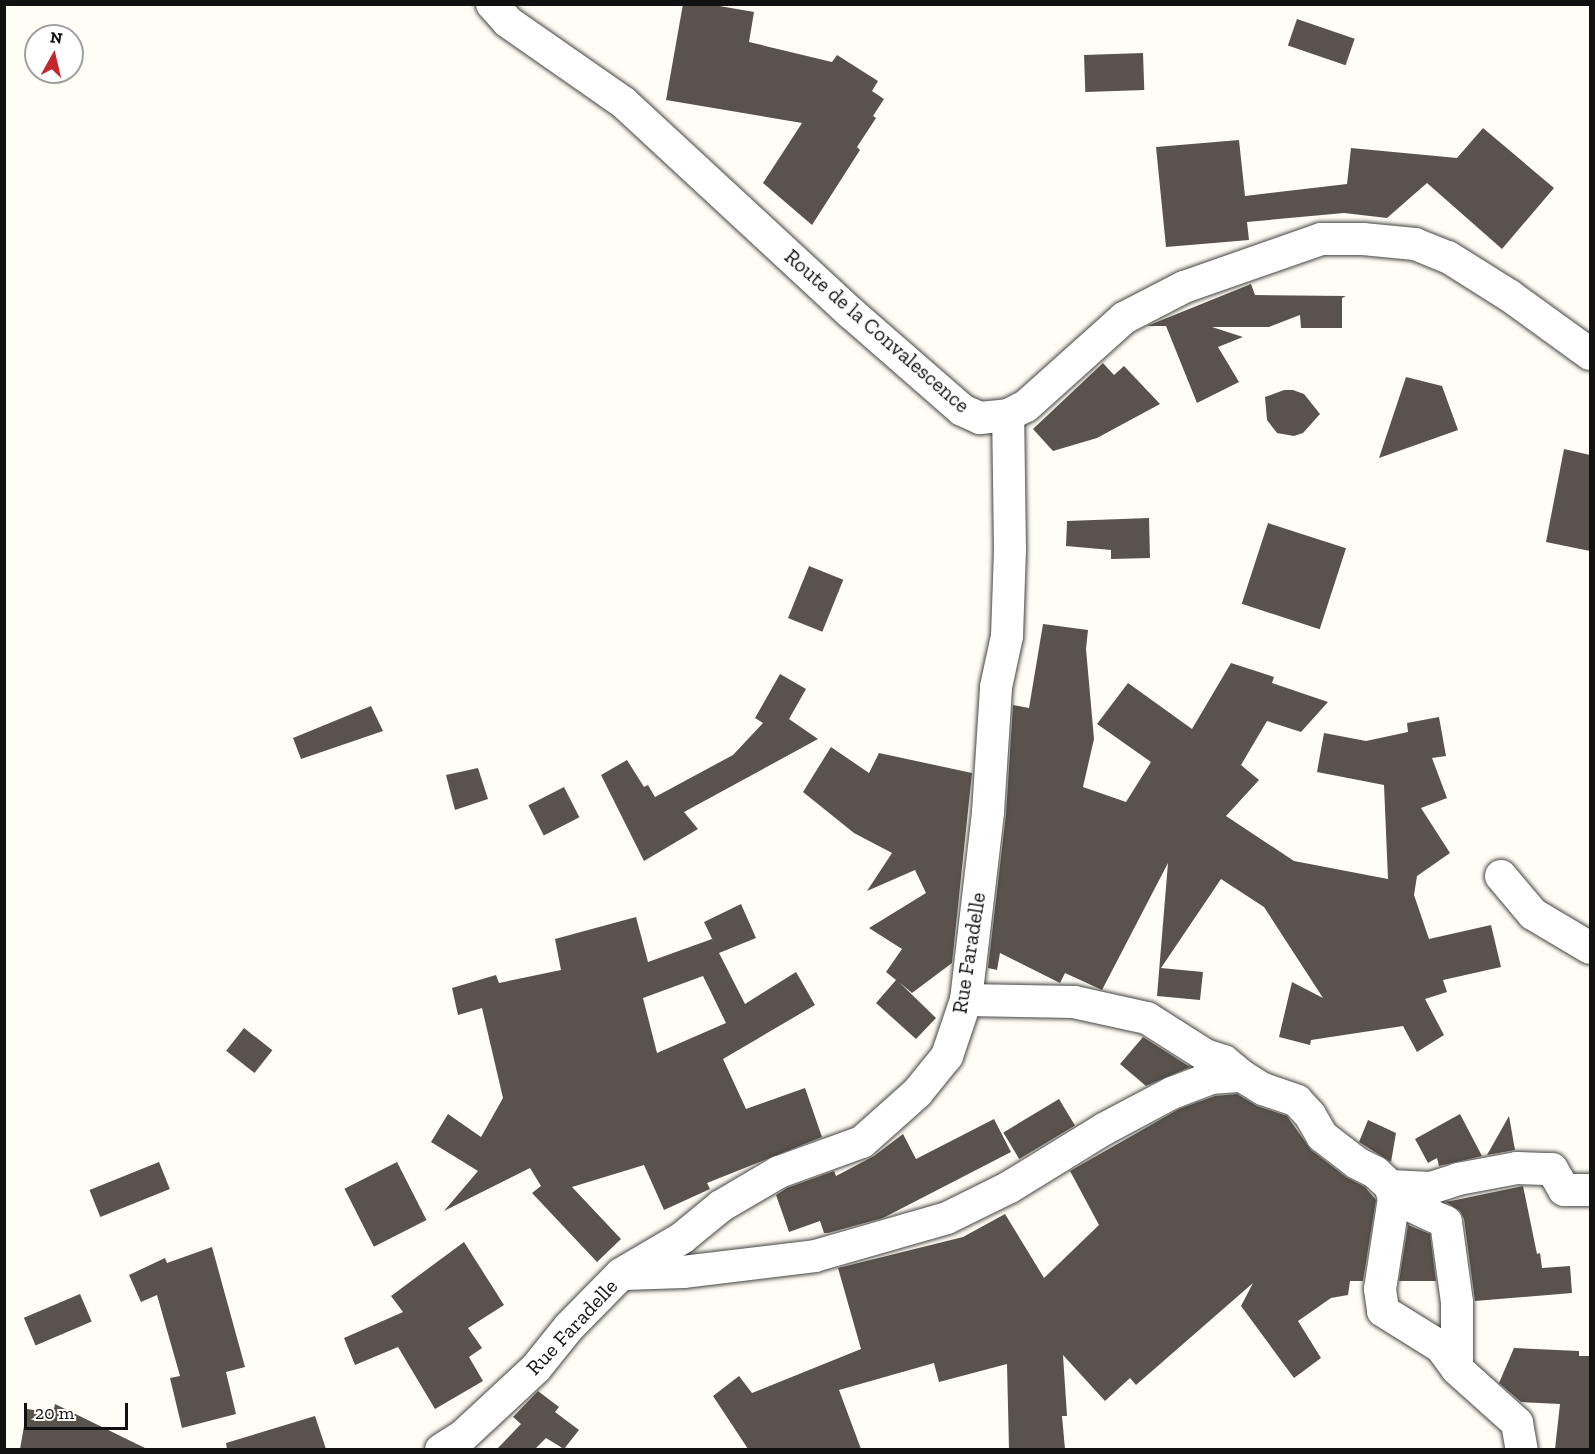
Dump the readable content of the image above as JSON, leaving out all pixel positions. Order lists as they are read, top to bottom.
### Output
{
  "streets": {
    "street": ["Route de la Convalescence", "Rue Faradelle"]
  },
  "crossings": [
    ["Route de la Convalescence", "Rue Faradelle"]
  ],
  "scale_bar": "20 m",
  "north": "top"
}
